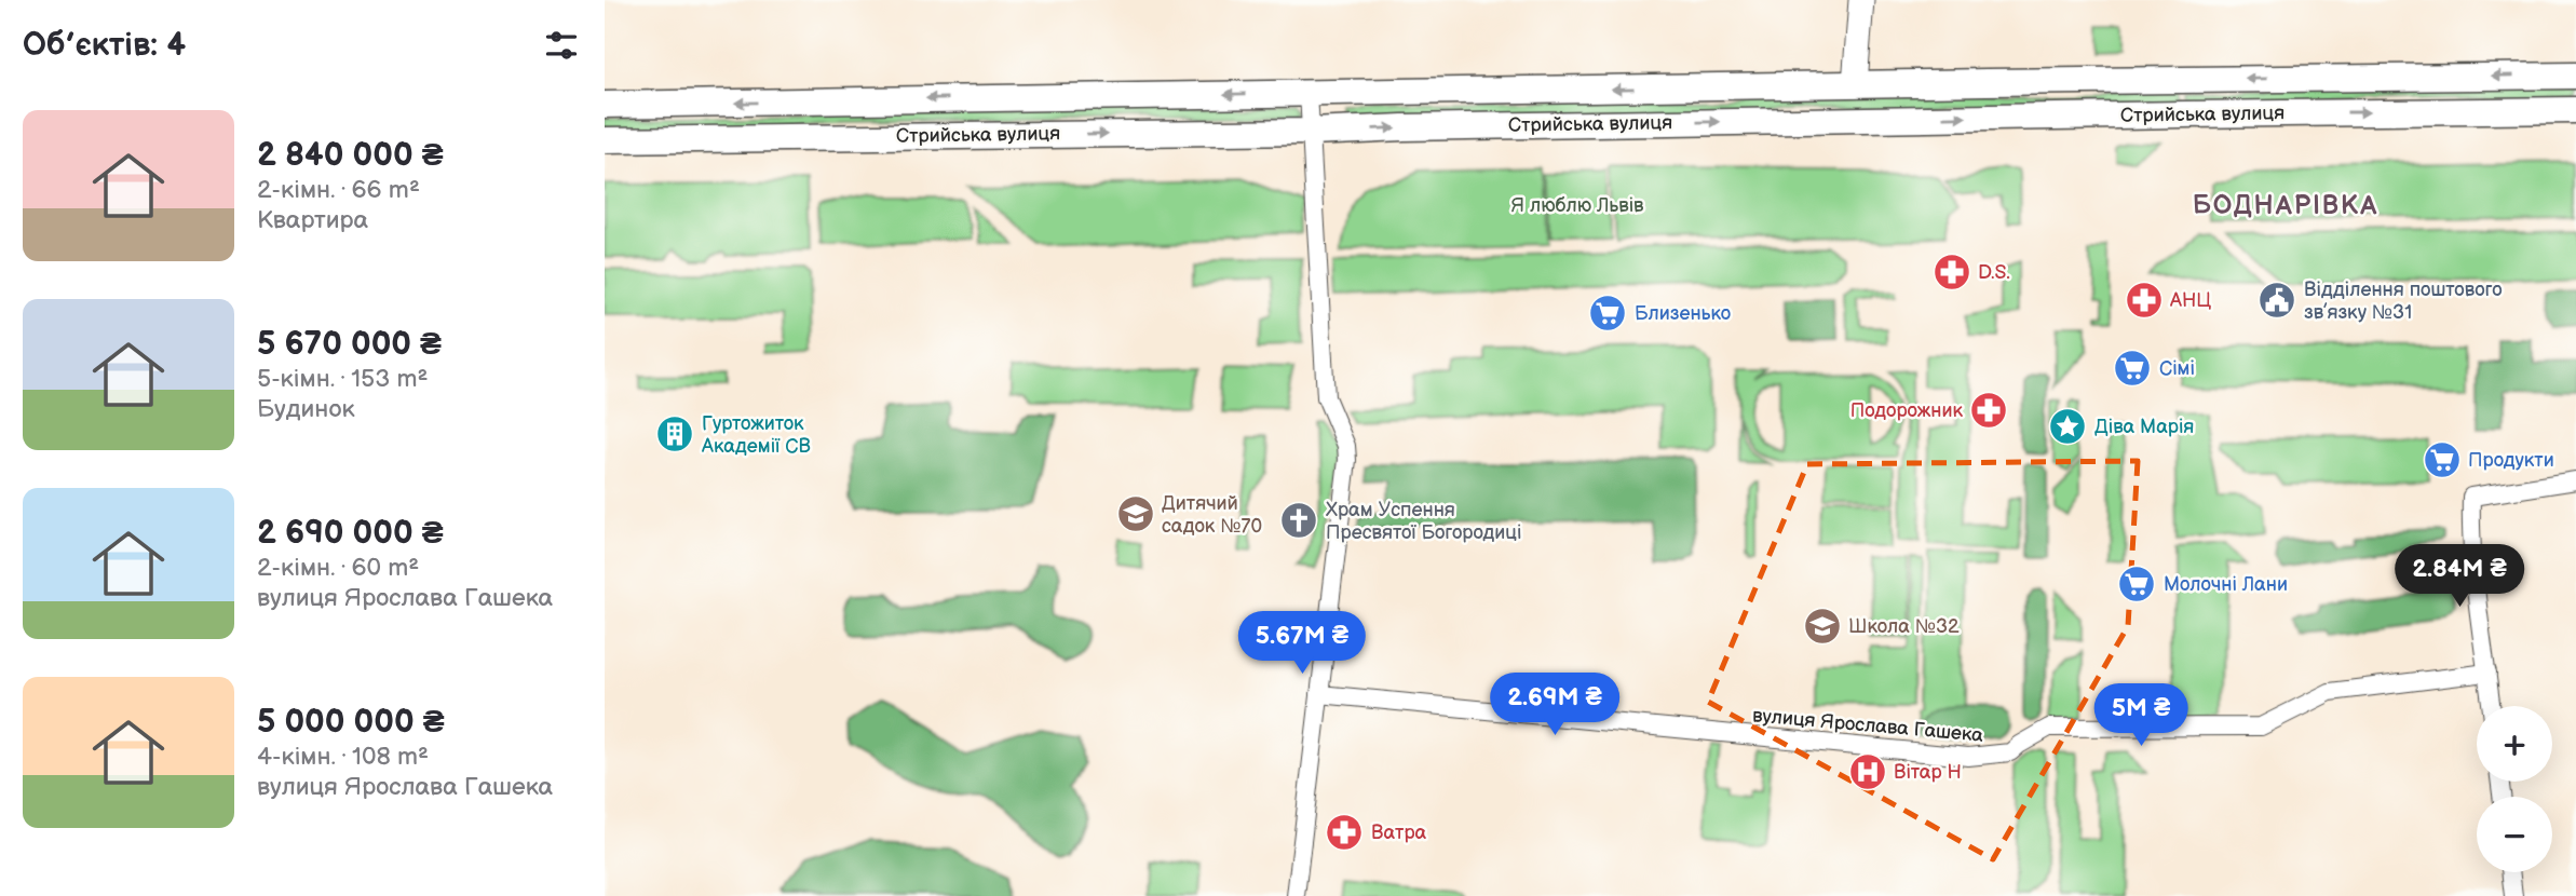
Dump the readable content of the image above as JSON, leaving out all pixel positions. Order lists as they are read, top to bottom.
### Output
{
  "streets": {
    "main road": ["Стрийська вулиця"],
    "street": ["вулиця Ярослава Гашека"]
  },
  "districts": ["БОДНАРІВКА"],
  "parks": ["Я люблю Львів"],
  "places": {
    "pharmacy": [
      "D.S.",
      "АНЦ",
      "Подорожник",
      "Ватра"
    ],
    "public building": ["Відділення поштового зв’язку №31"],
    "supermarket": [
      "Близенько",
      "Сімі",
      "Продукти",
      "Молочні Лани"
    ],
    "place": ["Діва Марія"],
    "building": ["Гуртожиток Академії СВ"],
    "school or university": ["Дитячий садок №70", "Школа №32"],
    "church": ["Храм Успення Пресвятої Богородиці"],
    "hospital": ["Вітар Н"]
  },
  "page": {
    "heading": "Об’єктів: 4",
    "list": [
      {
        "name": "2 840 000 ₴",
        "note": "2-кімн. · 66 m² · Квартира"
      },
      {
        "name": "5 670 000 ₴",
        "note": "5-кімн. · 153 m² · Будинок"
      },
      {
        "name": "2 690 000 ₴",
        "note": "2-кімн. · 60 m² · вулиця Ярослава Гашека"
      },
      {
        "name": "5 000 000 ₴",
        "note": "4-кімн. · 108 m² · вулиця Ярослава Гашека"
      }
    ],
    "price": [
      "2.84M ₴",
      "5.67M ₴",
      "2.69M ₴",
      "5M ₴"
    ],
    "map_buttons": ["+", "−"]
  }
}
